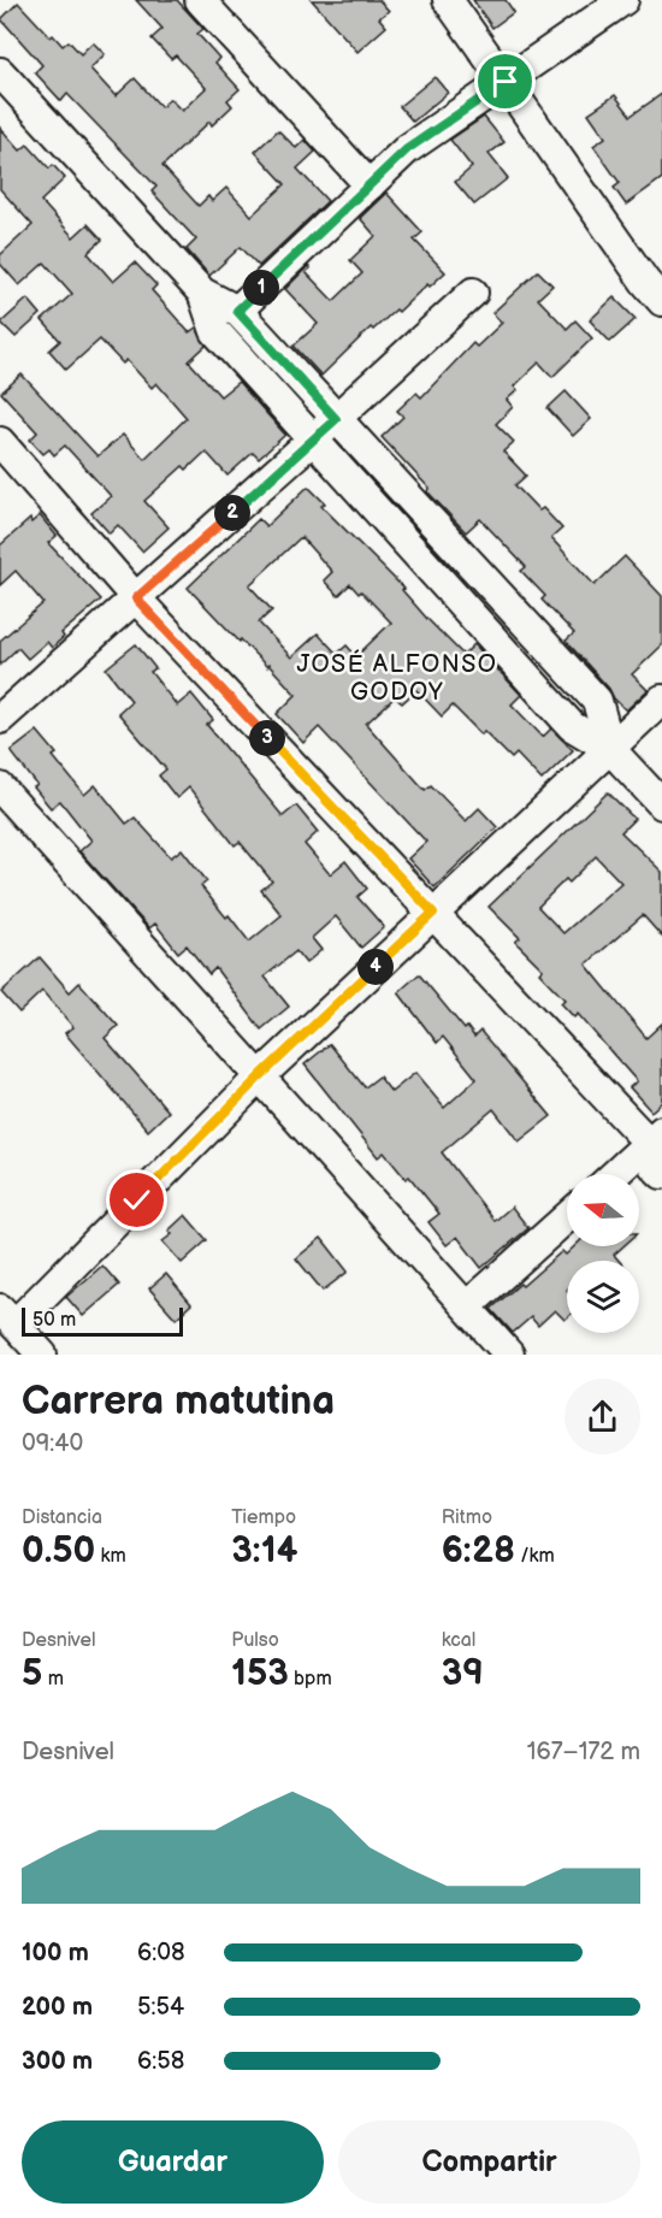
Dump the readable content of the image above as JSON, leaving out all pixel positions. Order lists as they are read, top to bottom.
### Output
{
  "districts": ["JOSÉ ALFONSO GODOY"],
  "scale_bar": "50 m",
  "north": "left",
  "page": {
    "pins": [
      "1",
      "2",
      "3",
      "4"
    ],
    "scale": "50 m",
    "heading": ["Carrera matutina", "09:40"],
    "stats": [
      ["Distancia", "0.50 km"],
      ["Tiempo", "3:14"],
      ["Ritmo", "6:28 /km"],
      ["Desnivel", "5 m"],
      ["Pulso", "153 bpm"],
      ["kcal", "39"]
    ],
    "chart": ["Desnivel", "167–172 m"],
    "list": [
      {
        "name": "100 m",
        "note": "6:08"
      },
      {
        "name": "200 m",
        "note": "5:54"
      },
      {
        "name": "300 m",
        "note": "6:58"
      }
    ],
    "buttons": ["Guardar", "Compartir"]
  }
}
